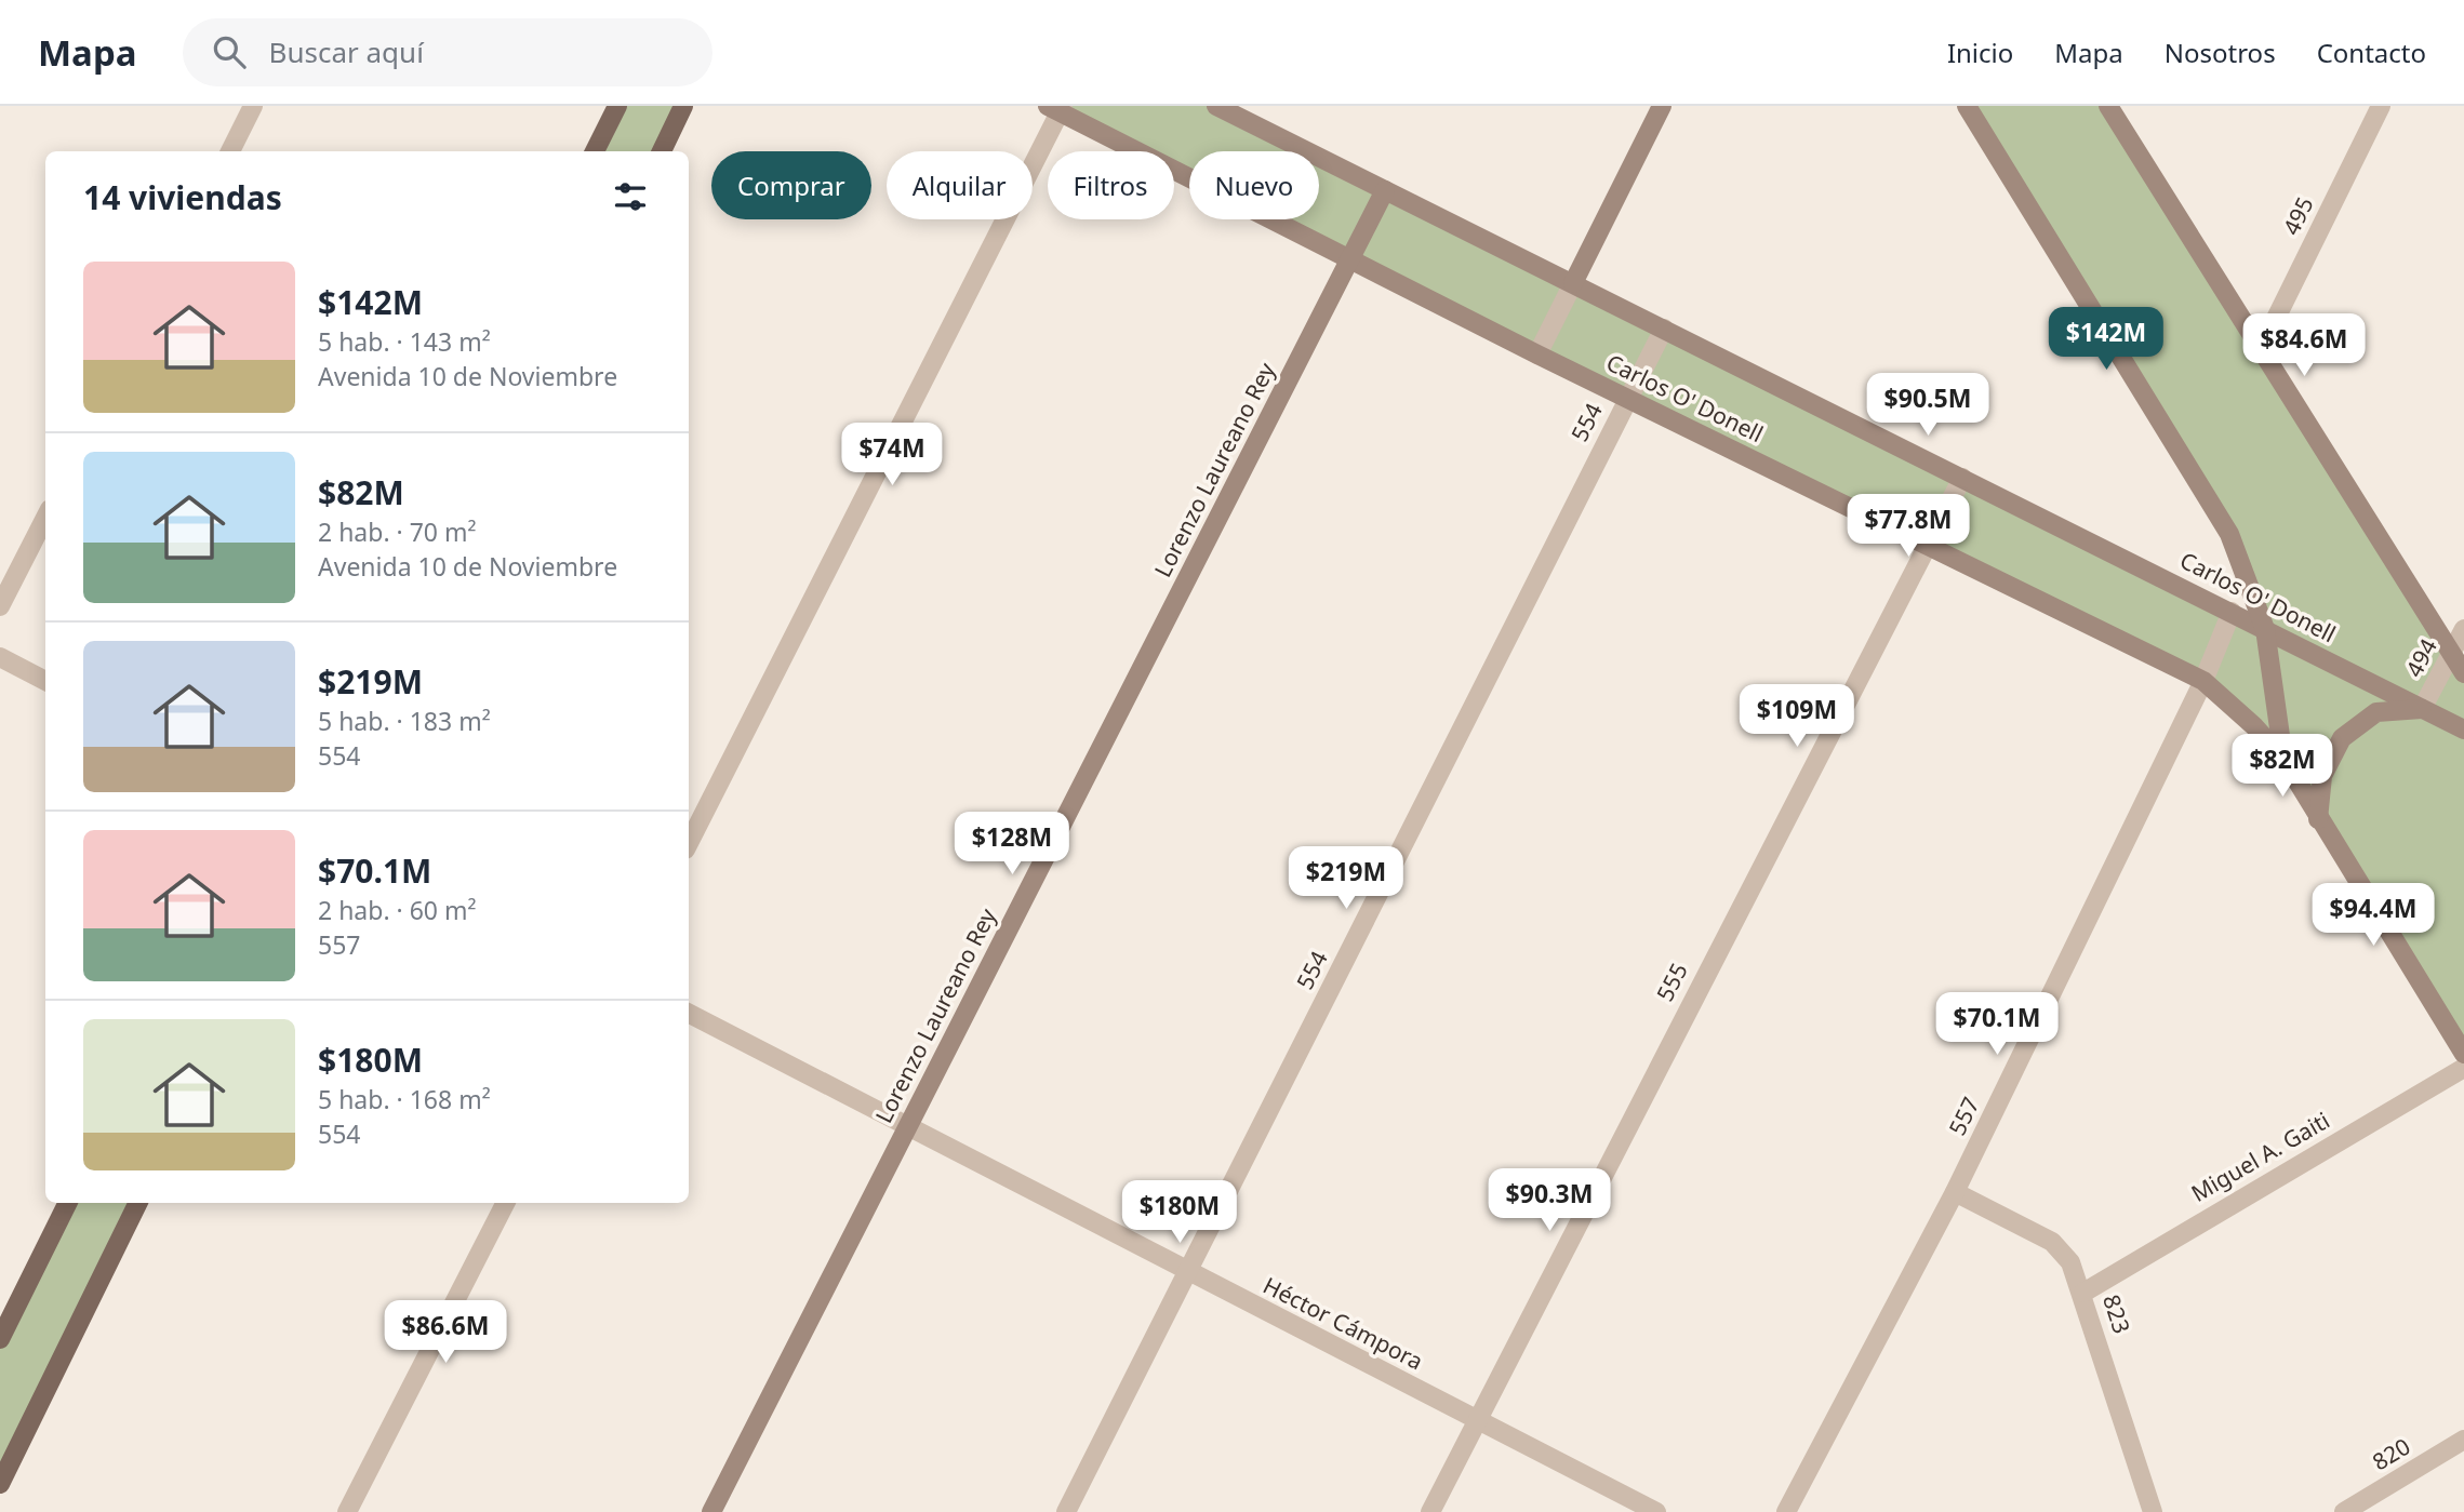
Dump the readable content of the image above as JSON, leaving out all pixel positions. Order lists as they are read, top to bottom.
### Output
{
  "streets": {
    "main road": ["Carlos O' Donell", "Lorenzo Laureano Rey"],
    "street": [
      "495",
      "554",
      "494",
      "555",
      "557",
      "Miguel A. Gaiti",
      "823",
      "Héctor Cámpora",
      "820"
    ]
  },
  "crossings": [
    ["Carlos O' Donell", "554"],
    ["Carlos O' Donell", "Lorenzo Laureano Rey"],
    ["Carlos O' Donell", "494"],
    ["Carlos O' Donell", "555"],
    ["Carlos O' Donell", "557"],
    ["554", "Héctor Cámpora"],
    ["Lorenzo Laureano Rey", "Héctor Cámpora"],
    ["555", "Héctor Cámpora"],
    ["557", "823"],
    ["Miguel A. Gaiti", "823"]
  ],
  "page": {
    "header": "Mapa",
    "search": "Buscar aquí",
    "nav": [
      "Inicio",
      "Mapa",
      "Nosotros",
      "Contacto"
    ],
    "chip": [
      "Comprar",
      "Alquilar",
      "Filtros",
      "Nuevo"
    ],
    "heading": "14 viviendas",
    "list": [
      {
        "name": "$142M",
        "note": "5 hab. · 143 m² · Avenida 10 de Noviembre"
      },
      {
        "name": "$82M",
        "note": "2 hab. · 70 m² · Avenida 10 de Noviembre"
      },
      {
        "name": "$219M",
        "note": "5 hab. · 183 m² · 554"
      },
      {
        "name": "$70.1M",
        "note": "2 hab. · 60 m² · 557"
      },
      {
        "name": "$180M",
        "note": "5 hab. · 168 m² · 554"
      }
    ],
    "price": [
      "$142M",
      "$84.6M",
      "$90.5M",
      "$74M",
      "$77.8M",
      "$109M",
      "$82M",
      "$128M",
      "$219M",
      "$94.4M",
      "$70.1M",
      "$90.3M",
      "$180M",
      "$86.6M"
    ]
  }
}
